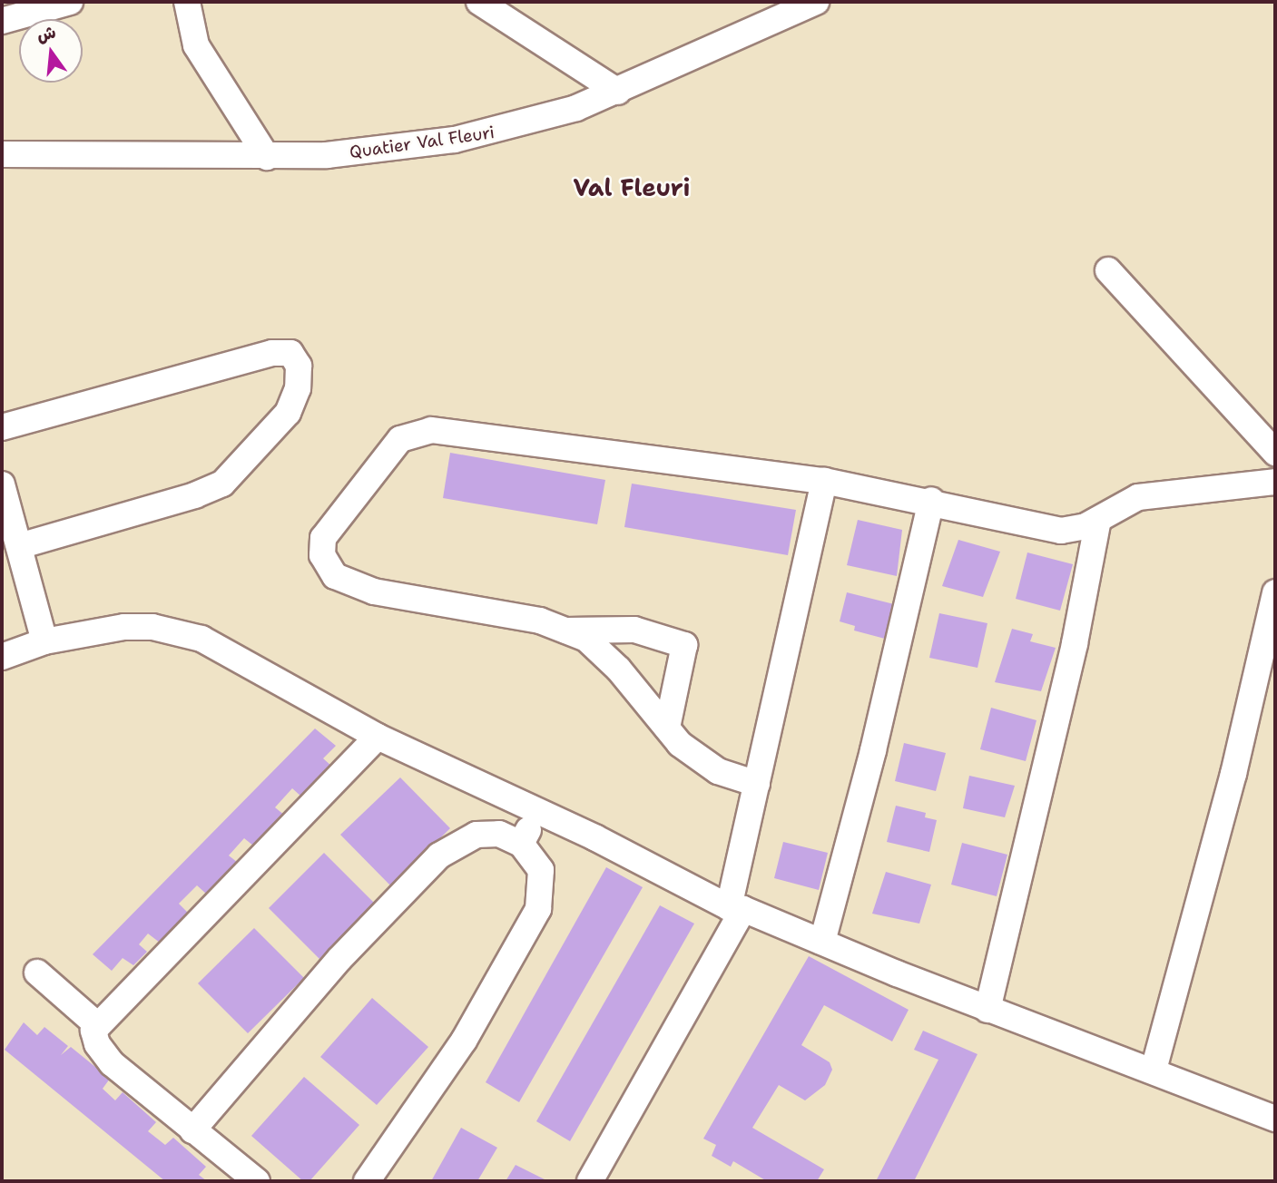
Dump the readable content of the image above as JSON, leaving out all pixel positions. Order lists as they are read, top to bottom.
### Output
{
  "streets": {
    "street": ["Quatier Val Fleuri"]
  },
  "districts": ["Val Fleuri"],
  "north": "top"
}
